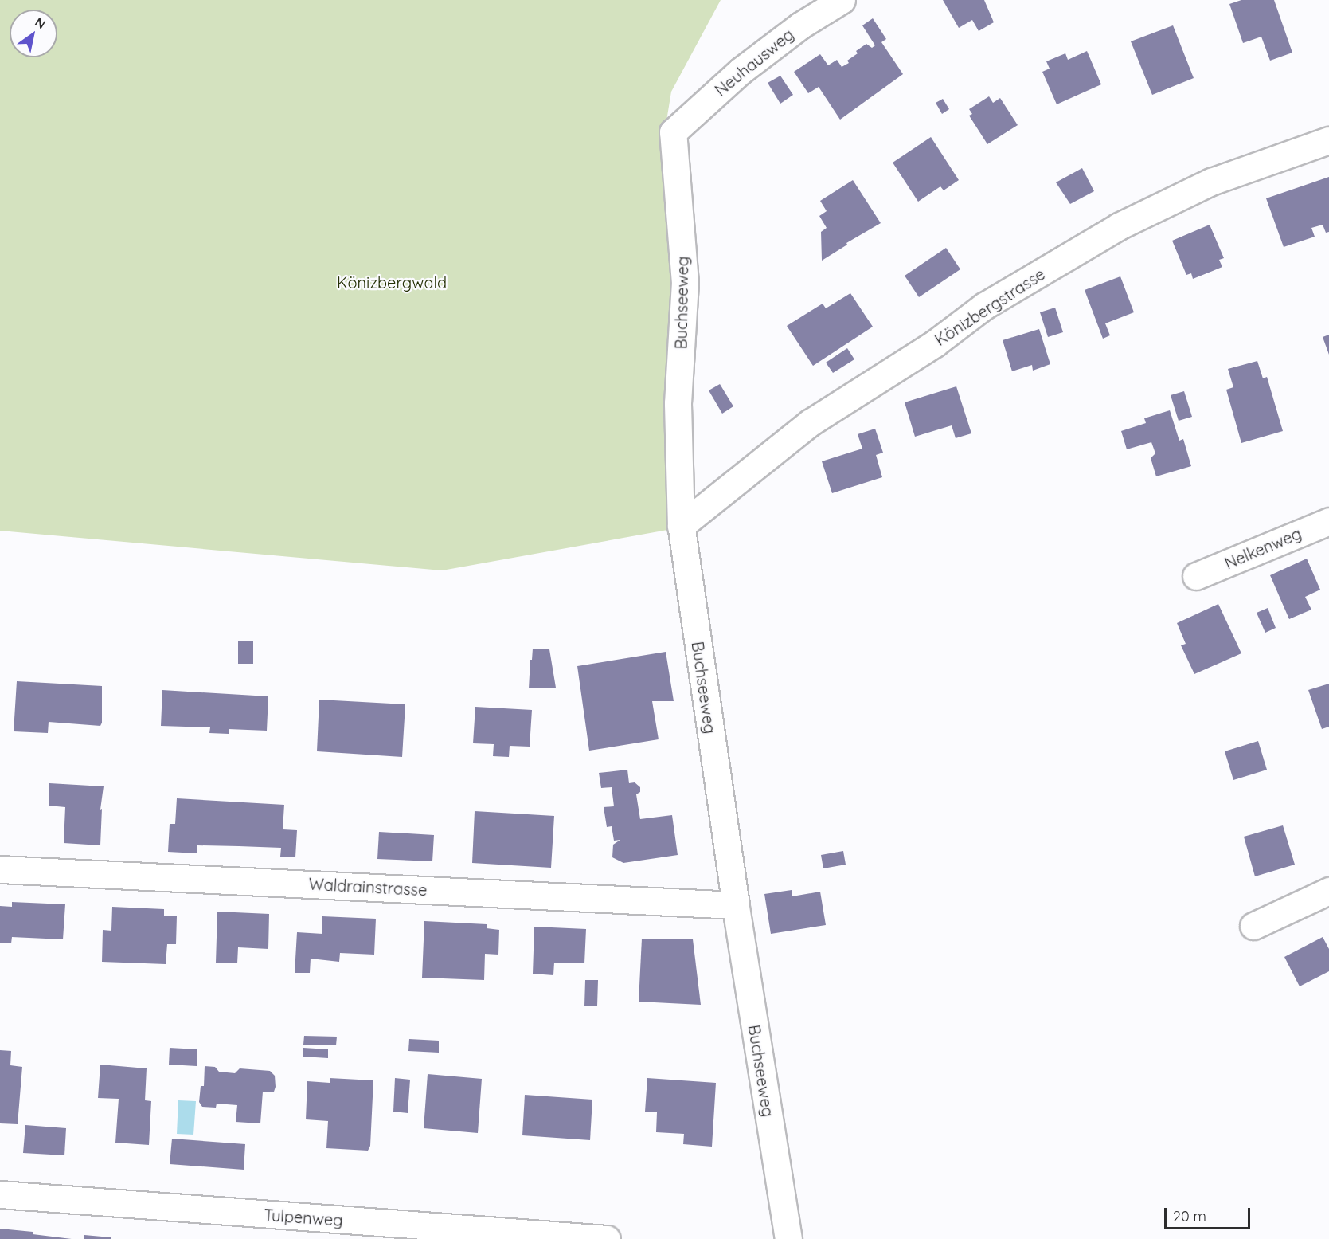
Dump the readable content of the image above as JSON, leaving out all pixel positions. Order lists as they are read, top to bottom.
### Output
{
  "streets": {
    "street": [
      "Neuhausweg",
      "Buchseeweg",
      "Könizbergstrasse",
      "Nelkenweg",
      "Waldrainstrasse",
      "Tulpenweg"
    ]
  },
  "crossings": [
    ["Neuhausweg", "Buchseeweg"],
    ["Buchseeweg", "Könizbergstrasse"],
    ["Buchseeweg", "Waldrainstrasse"]
  ],
  "parks": ["Könizbergwald"],
  "scale_bar": "20 m",
  "north": "top right"
}
